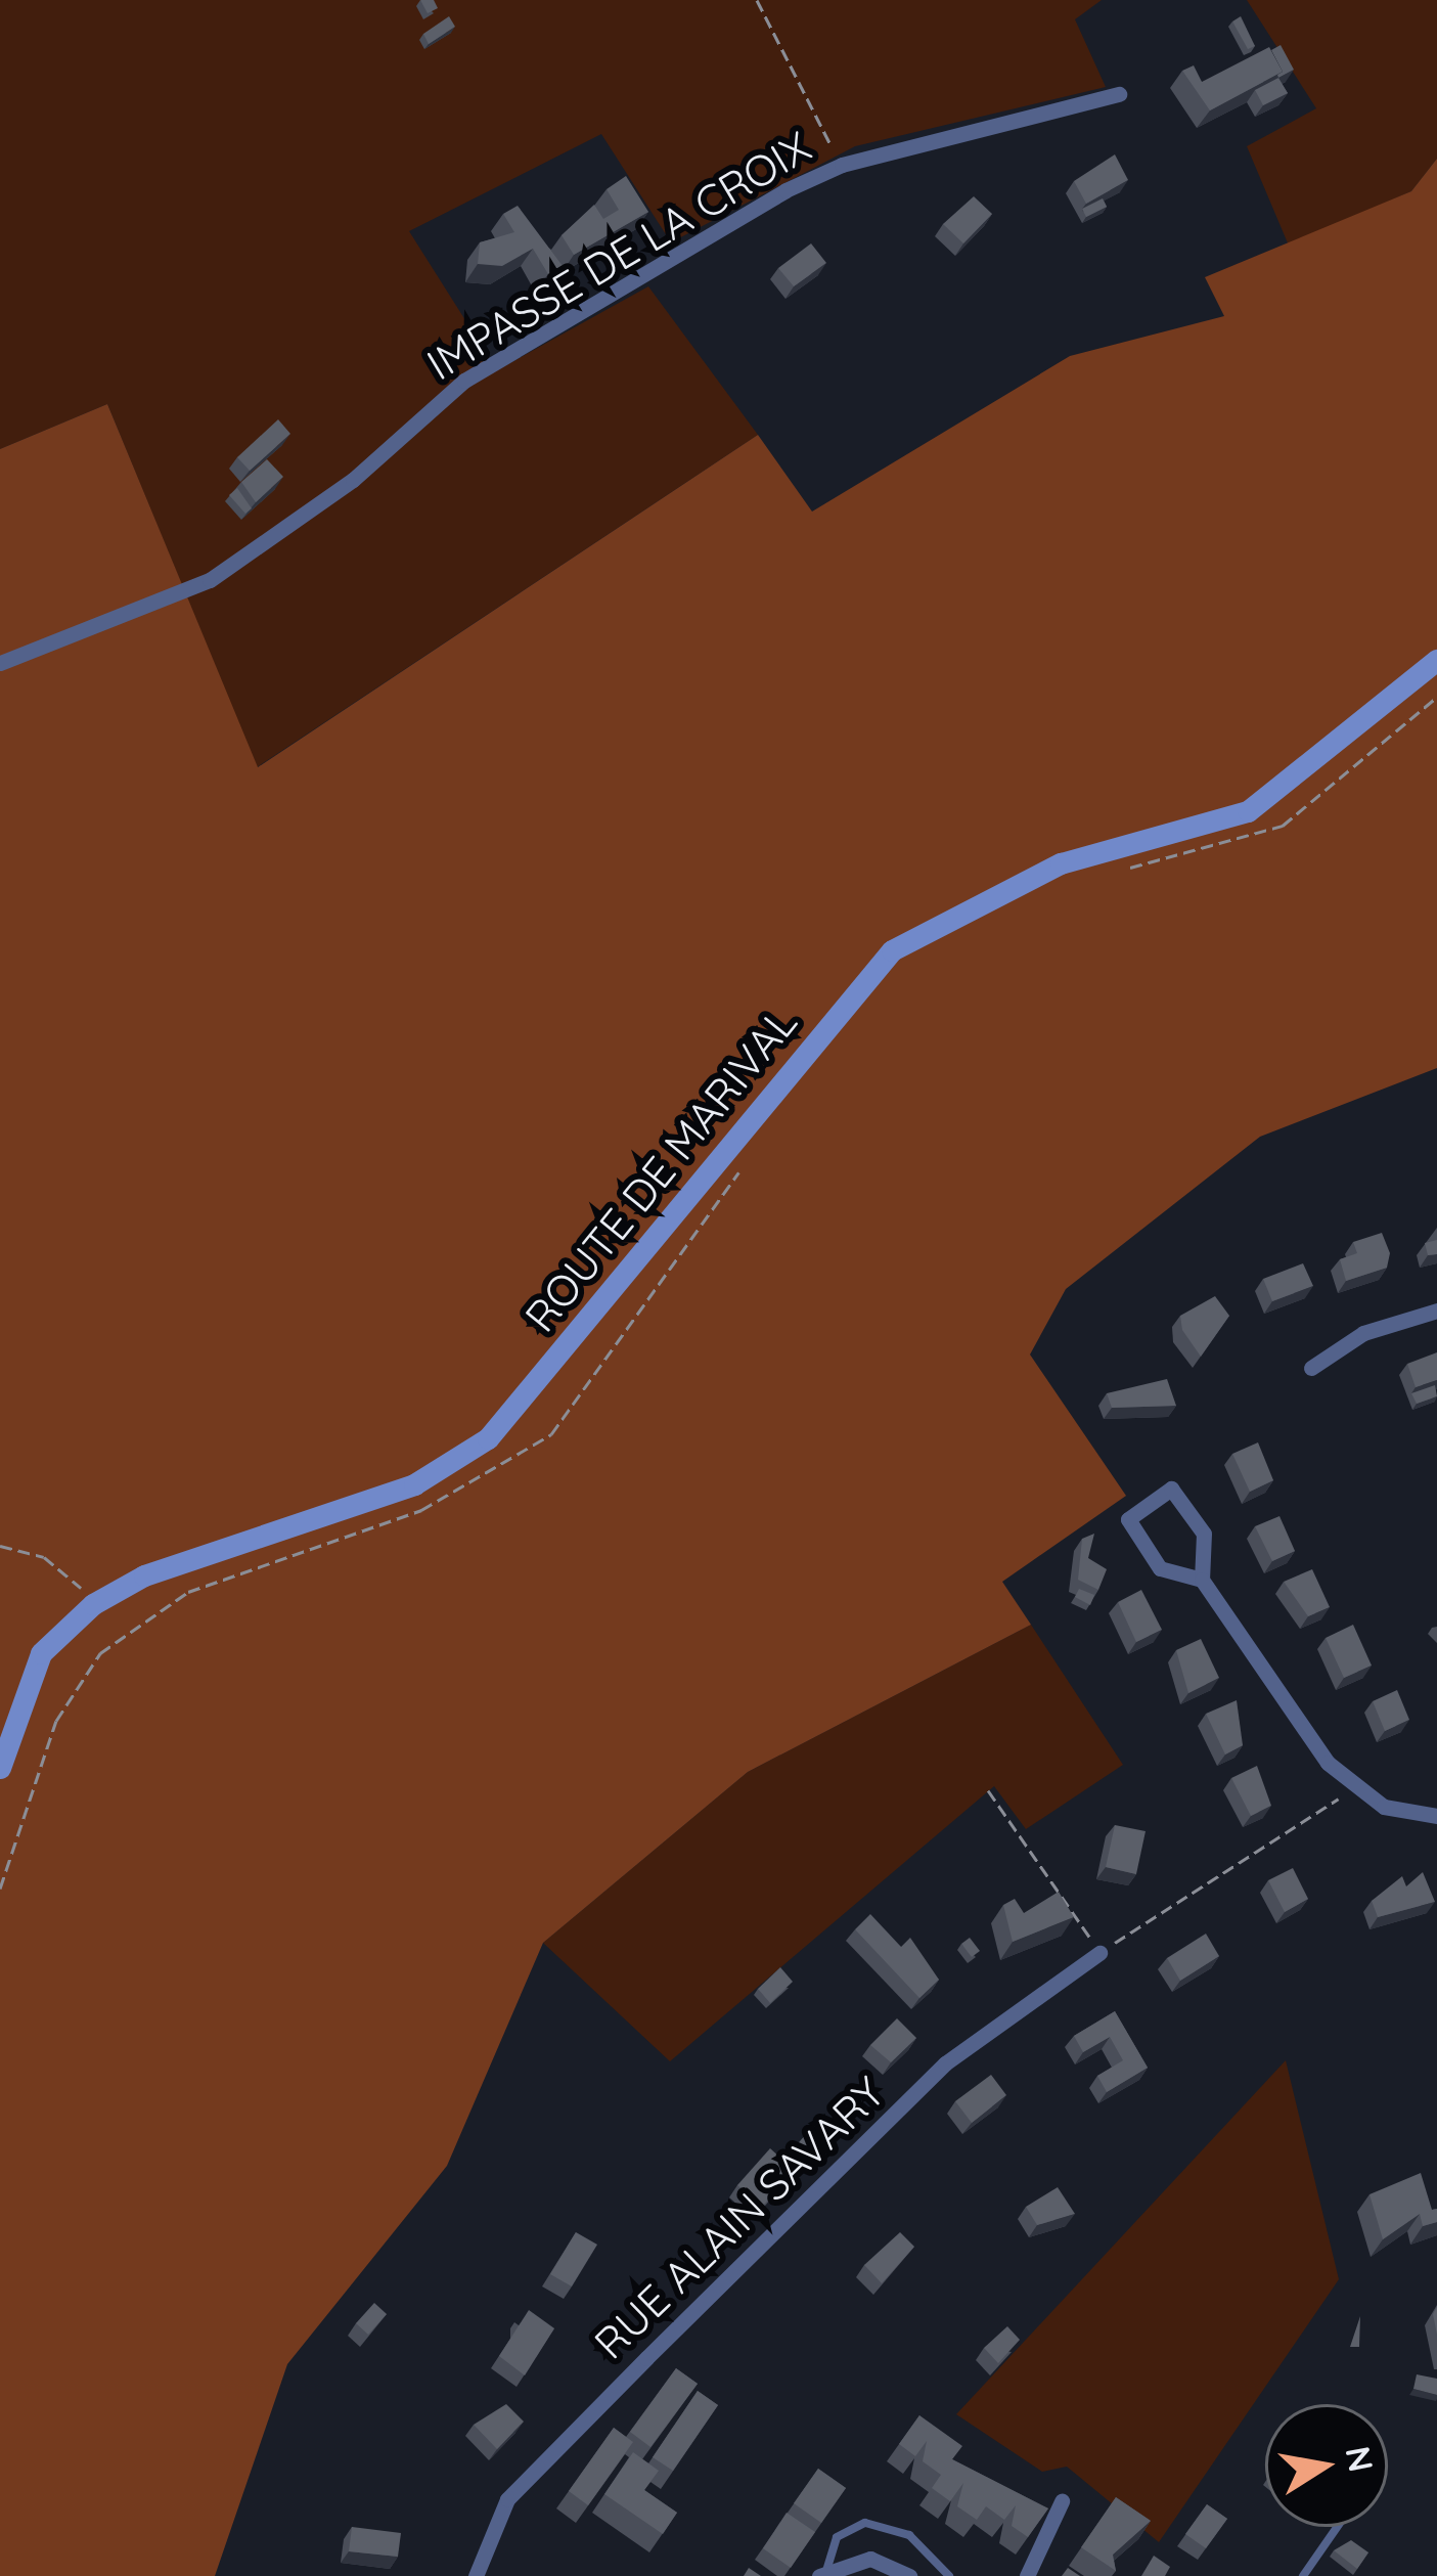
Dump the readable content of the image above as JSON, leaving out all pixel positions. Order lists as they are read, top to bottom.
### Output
{
  "streets": {
    "main road": ["ROUTE DE MARIVAL"],
    "street": ["IMPASSE DE LA CROIX", "RUE ALAIN SAVARY"]
  },
  "north": "right"
}
